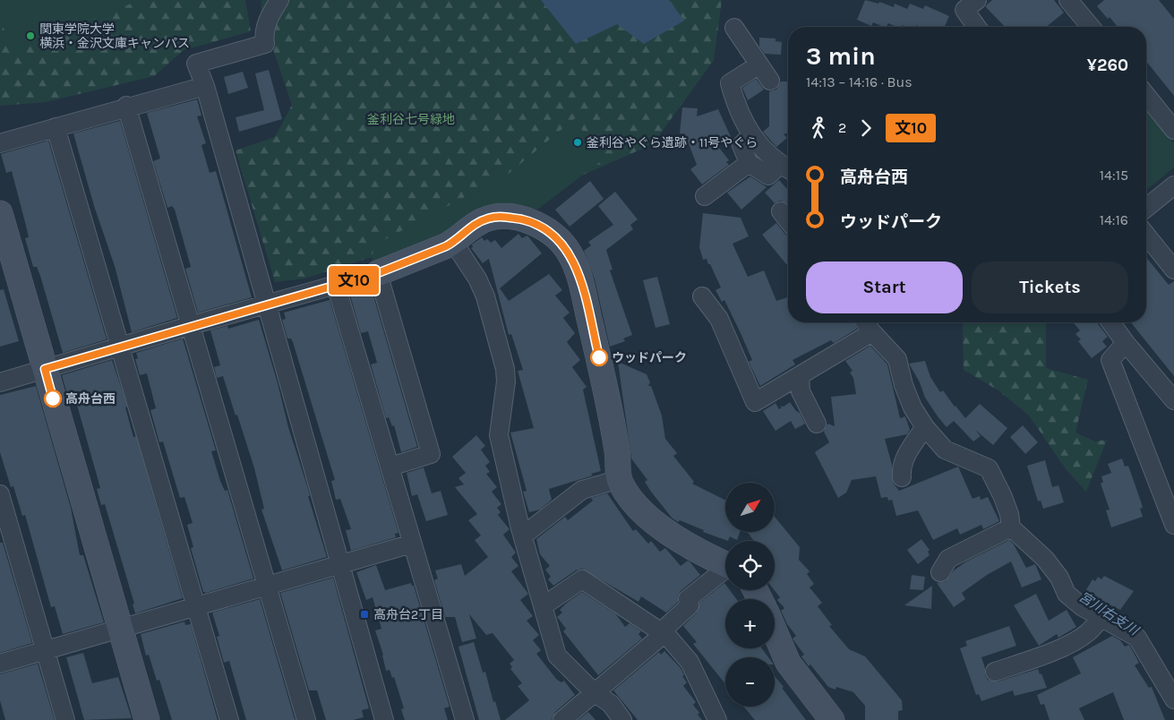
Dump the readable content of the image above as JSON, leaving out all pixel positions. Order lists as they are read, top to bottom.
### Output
{
  "water": ["宮川右支川"],
  "parks": ["釜利谷七号緑地"],
  "places": {
    "other": [
      "関東学院大学 横浜・金沢文庫キャンパス",
      "釜利谷やぐら遺跡・11号やぐら",
      "ウッドパーク",
      "高舟台西"
    ],
    "transit": ["高舟台2丁目"]
  },
  "lines": ["bus line 文10"],
  "north": "top right",
  "page": {
    "on_map": "文10",
    "heading": ["3 min", "14:13 – 14:16 · Bus", "¥260"],
    "legs": ["2", "文10"],
    "list": [
      {
        "name": "高舟台西",
        "value": "14:15"
      },
      {
        "name": "ウッドパーク",
        "value": "14:16"
      }
    ],
    "buttons": ["Start", "Tickets"],
    "map_buttons": ["+", "−"]
  }
}
